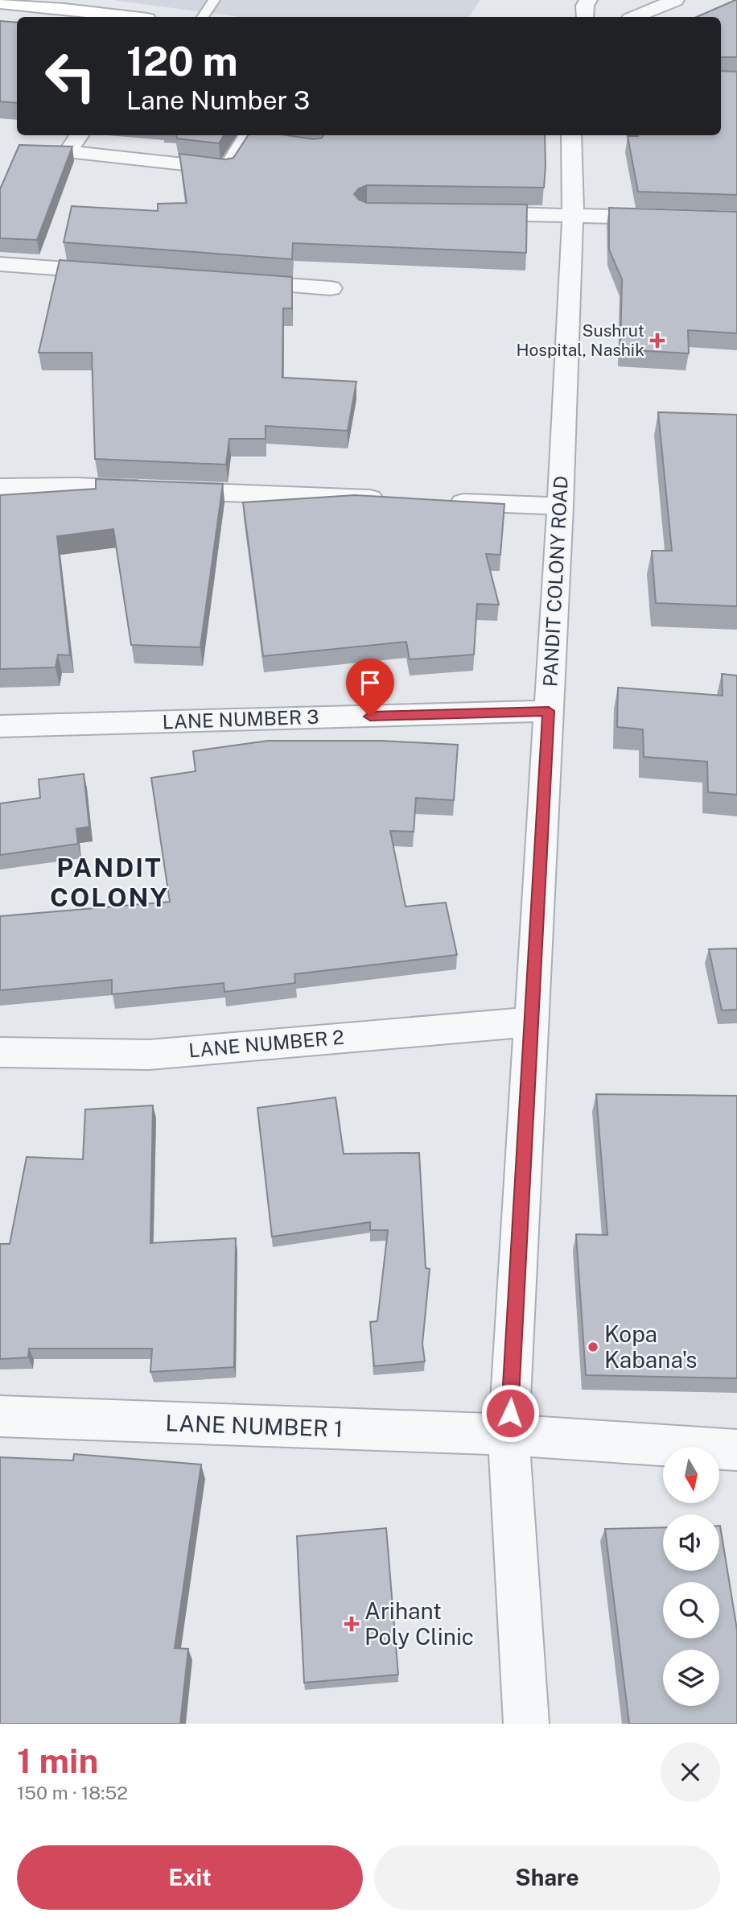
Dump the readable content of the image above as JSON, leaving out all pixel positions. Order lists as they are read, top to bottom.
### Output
{
  "streets": {
    "street": [
      "PANDIT COLONY ROAD",
      "LANE NUMBER 3",
      "LANE NUMBER 2",
      "LANE NUMBER 1"
    ]
  },
  "crossings": [
    ["PANDIT COLONY ROAD", "LANE NUMBER 3"],
    ["PANDIT COLONY ROAD", "LANE NUMBER 2"],
    ["PANDIT COLONY ROAD", "LANE NUMBER 1"]
  ],
  "districts": ["PANDIT COLONY"],
  "places": {
    "health": ["Sushrut Hospital, Nashik", "Arihant Poly Clinic"],
    "other": ["Kopa Kabana's"]
  },
  "north": "bottom",
  "page": {
    "turn": ["120 m", "Lane Number 3"],
    "heading": ["1 min", "150 m · 18:52"],
    "buttons": ["Exit", "Share"]
  }
}
